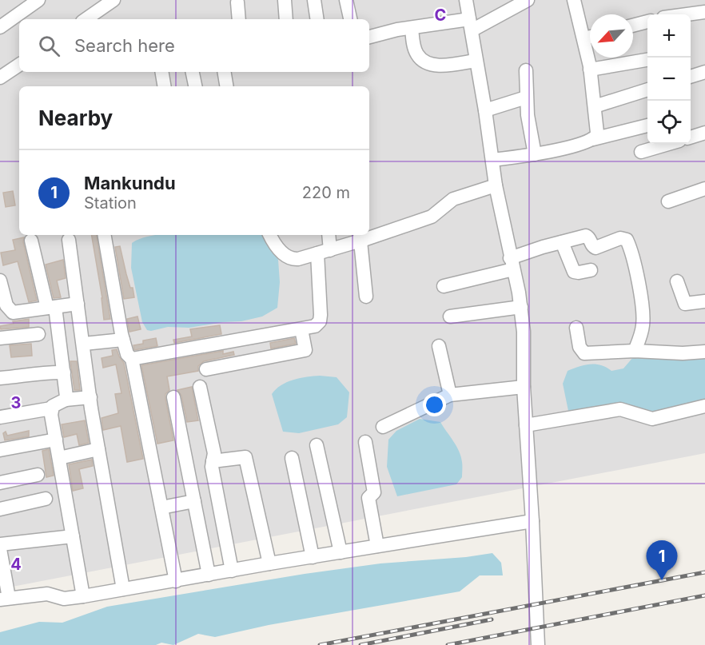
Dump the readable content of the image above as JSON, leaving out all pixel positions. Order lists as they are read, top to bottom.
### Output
{
  "north": "bottom left",
  "page": {
    "map_buttons": ["+", "−"],
    "search": "Search here",
    "heading": "Nearby",
    "list": [
      {
        "mark": "1",
        "name": "Mankundu",
        "note": "Station",
        "value": "220 m"
      }
    ],
    "pins": "1"
  },
  "grid": {
    "columns": ["C"],
    "rows": ["3", "4"]
  }
}
